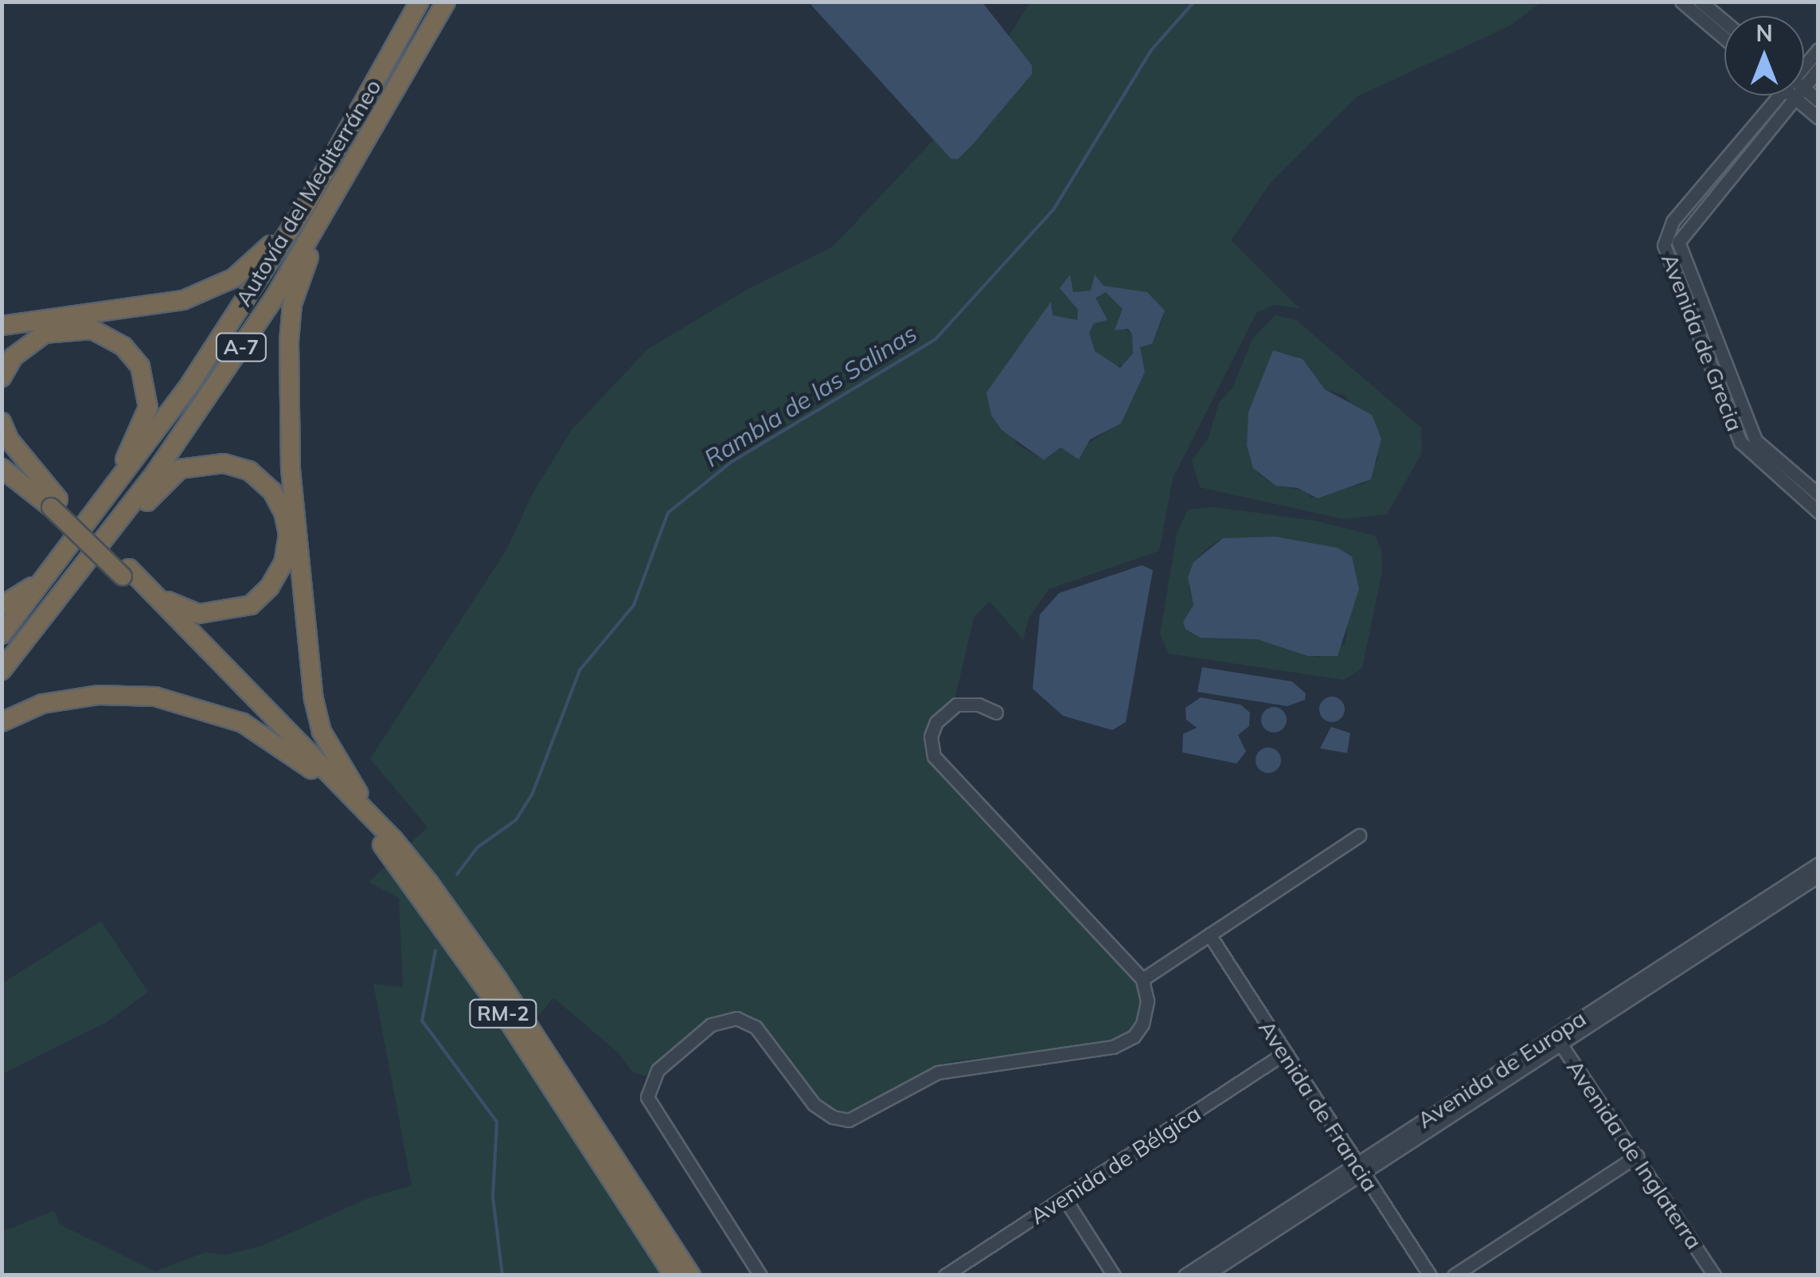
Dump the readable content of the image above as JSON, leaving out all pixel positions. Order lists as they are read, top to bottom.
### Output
{
  "streets": {
    "highway": ["Autovía del Mediterráneo", "A-7", "RM-2"],
    "street": [
      "Avenida de Grecia",
      "Avenida de Europa",
      "Avenida de Francia",
      "Avenida de Inglaterra",
      "Avenida de Bélgica"
    ]
  },
  "crossings": [
    ["Avenida de Europa", "Avenida de Francia"],
    ["Avenida de Europa", "Avenida de Inglaterra"],
    ["Avenida de Francia", "Avenida de Bélgica"]
  ],
  "water": ["Rambla de las Salinas"],
  "north": "top"
}
